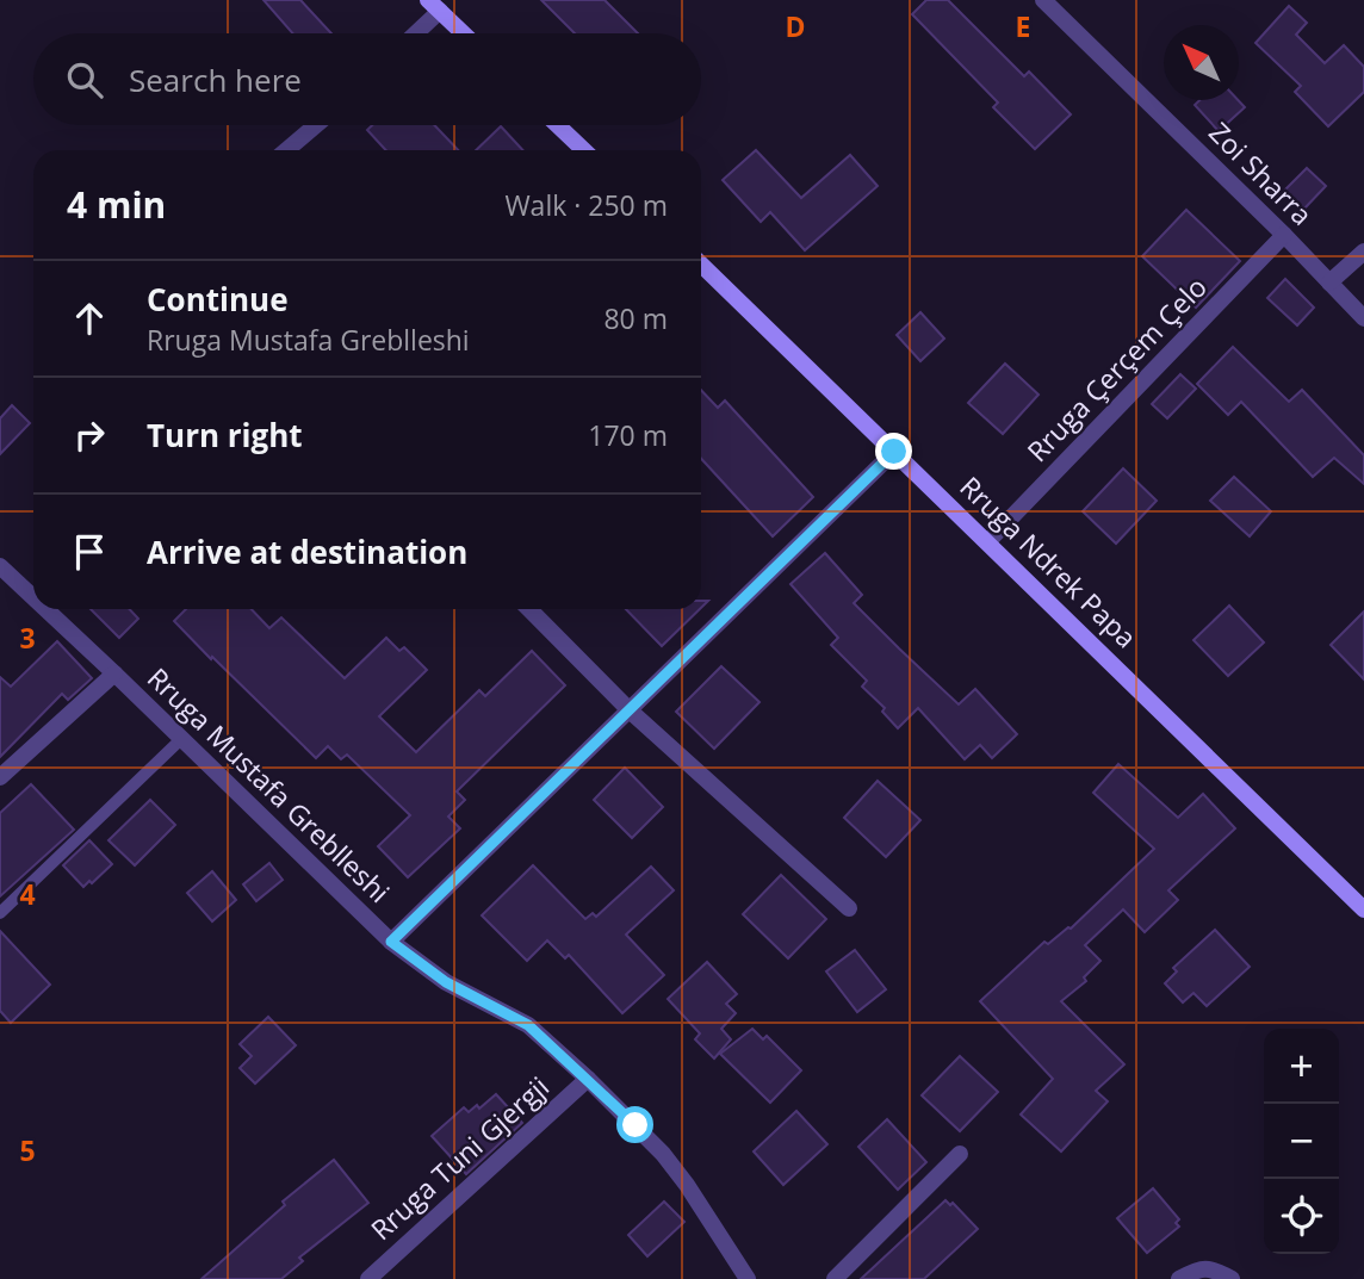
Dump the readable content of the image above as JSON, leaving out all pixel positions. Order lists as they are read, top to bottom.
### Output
{
  "streets": {
    "street": [
      "Zoi Sharra",
      "Rruga Çerçem Çelo",
      "Rruga Ndrek Papa",
      "Rruga Mustafa Greblleshi",
      "Rruga Tuni Gjergji"
    ]
  },
  "crossings": [
    ["Zoi Sharra", "Rruga Çerçem Çelo"],
    ["Rruga Çerçem Çelo", "Rruga Ndrek Papa"],
    ["Rruga Mustafa Greblleshi", "Rruga Tuni Gjergji"]
  ],
  "north": "top left",
  "page": {
    "search": "Search here",
    "heading": ["4 min", "Walk · 250 m"],
    "list": [
      ["Continue", "Rruga Mustafa Greblleshi", "80 m"],
      ["Turn right", "170 m"],
      "Arrive at destination"
    ],
    "map_buttons": ["+", "−"]
  },
  "grid": {
    "columns": ["D", "E"],
    "rows": ["3", "4", "5"]
  }
}
